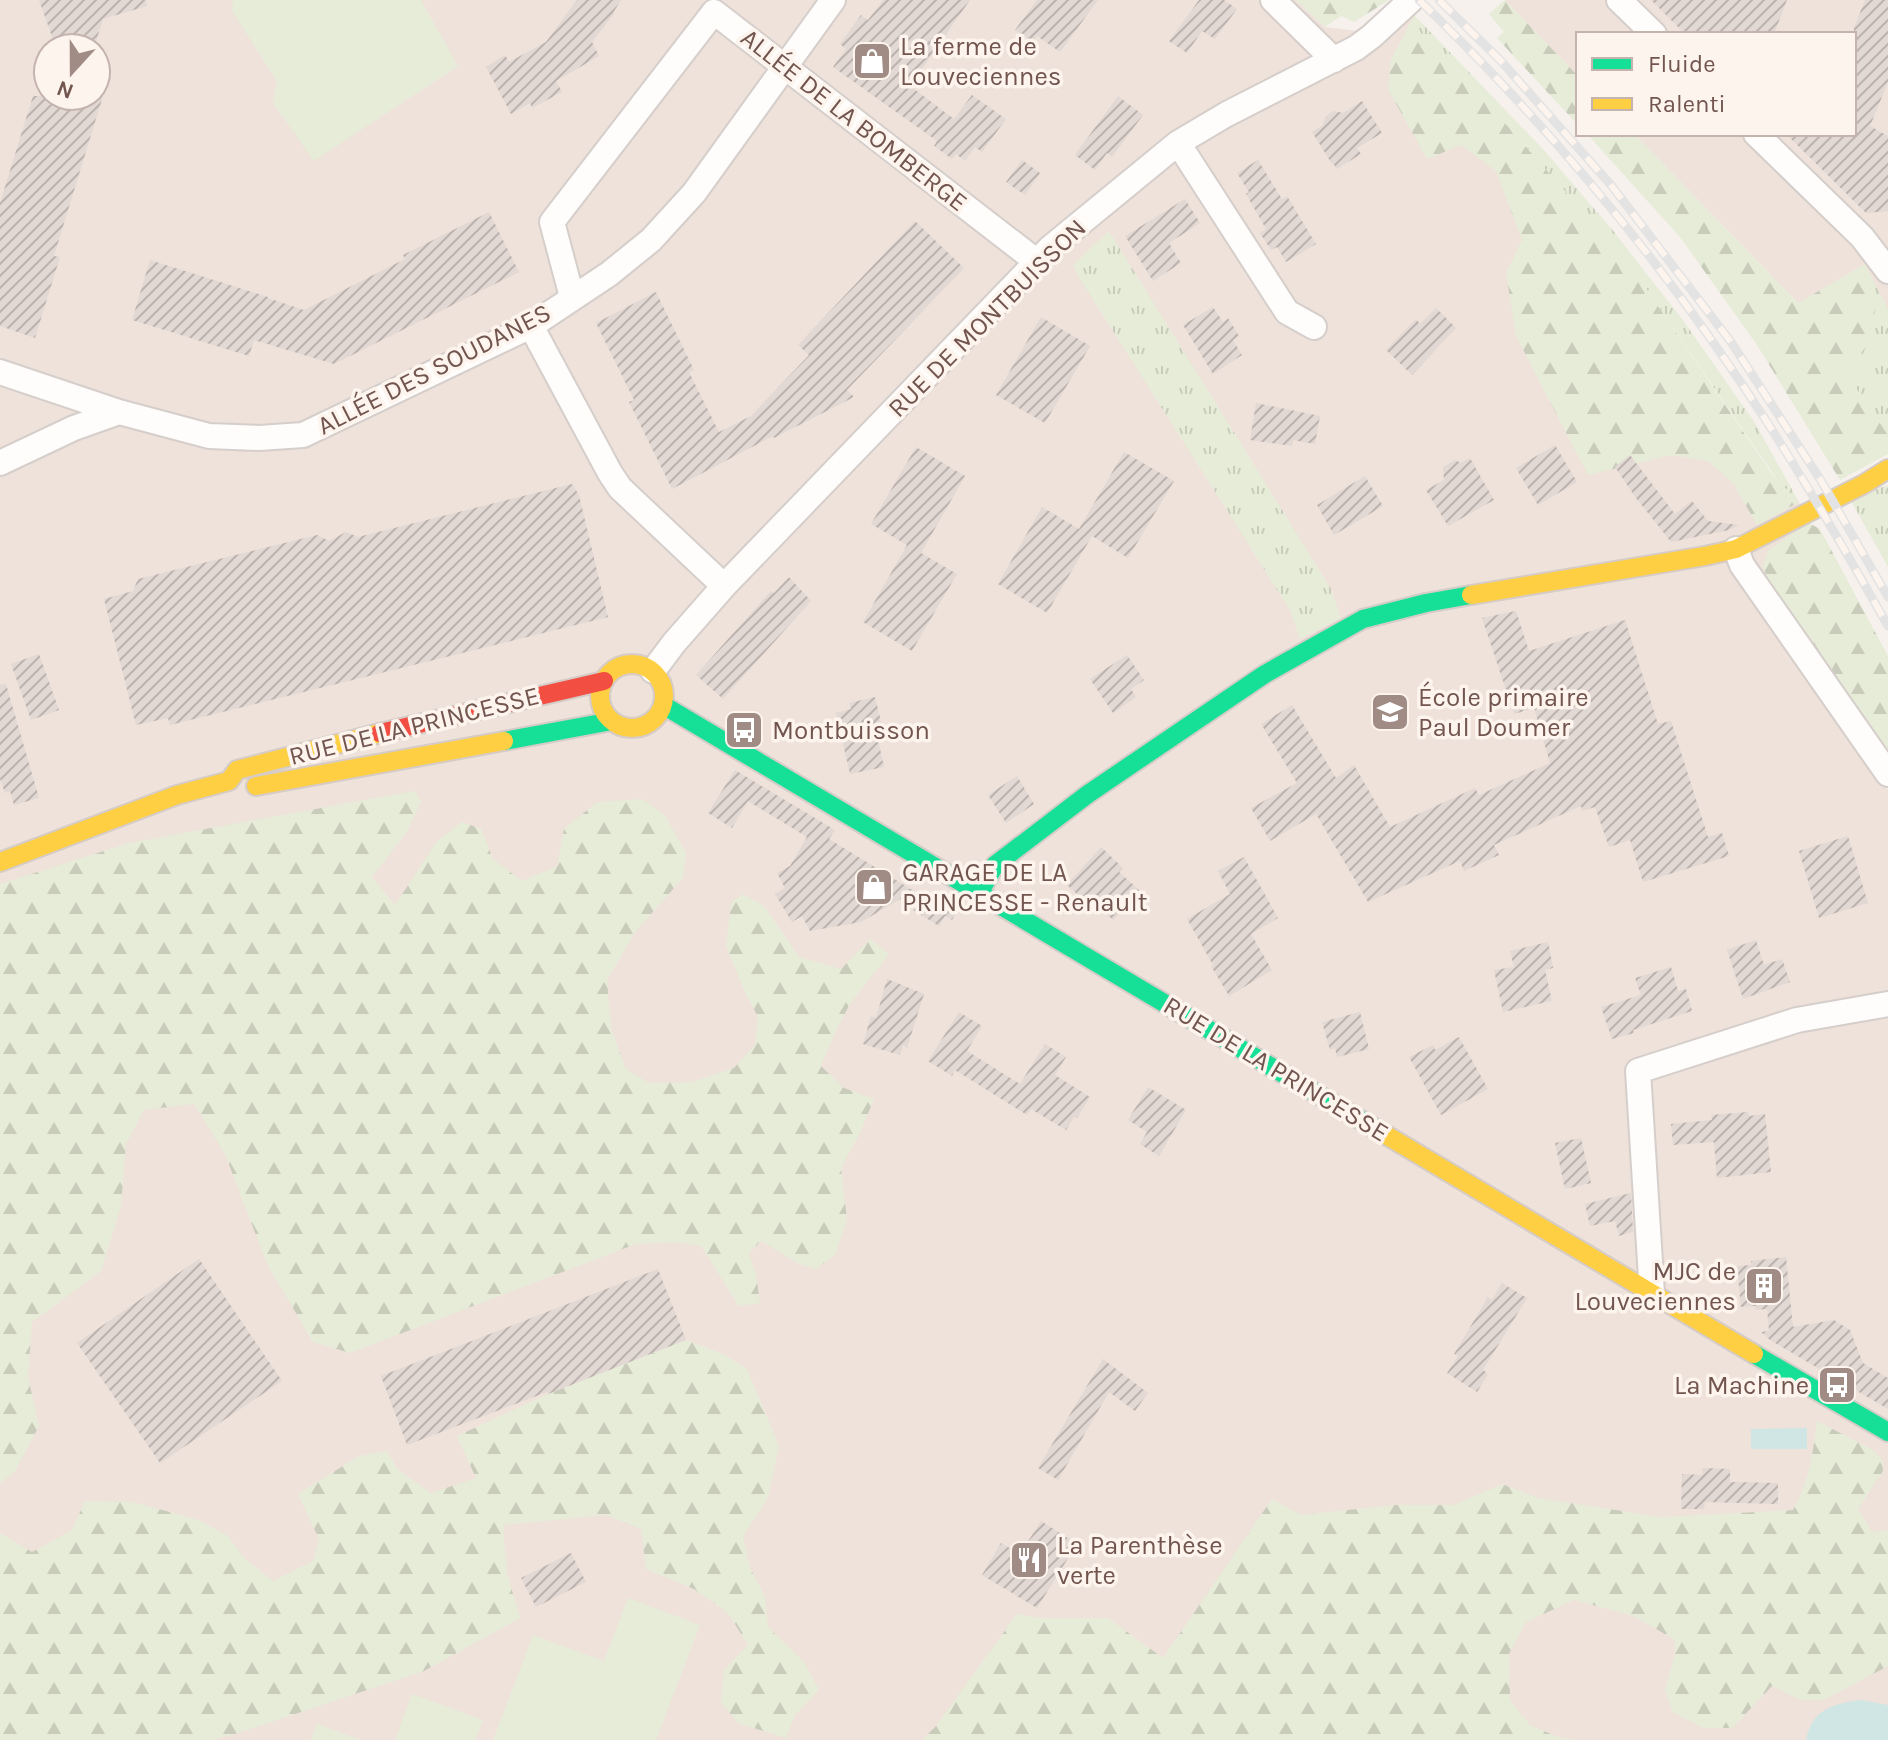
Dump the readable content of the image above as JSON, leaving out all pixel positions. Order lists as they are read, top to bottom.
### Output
{
  "streets": {
    "street": [
      "ALLÉE DE LA BOMBERGE",
      "RUE DE MONTBUISSON",
      "ALLÉE DES SOUDANES",
      "RUE DE LA PRINCESSE"
    ]
  },
  "crossings": [
    ["ALLÉE DE LA BOMBERGE", "RUE DE MONTBUISSON"],
    ["ALLÉE DE LA BOMBERGE", "ALLÉE DES SOUDANES"],
    ["RUE DE MONTBUISSON", "RUE DE LA PRINCESSE"]
  ],
  "places": {
    "shop": ["La ferme de Louveciennes", "GARAGE DE LA PRINCESSE - Renault"],
    "school or university": ["École primaire Paul Doumer"],
    "bus stop": ["Montbuisson", "La Machine"],
    "building": ["MJC de Louveciennes"],
    "restaurant": ["La Parenthèse verte"]
  },
  "legend": ["Fluide", "Ralenti"],
  "north": "bottom"
}
